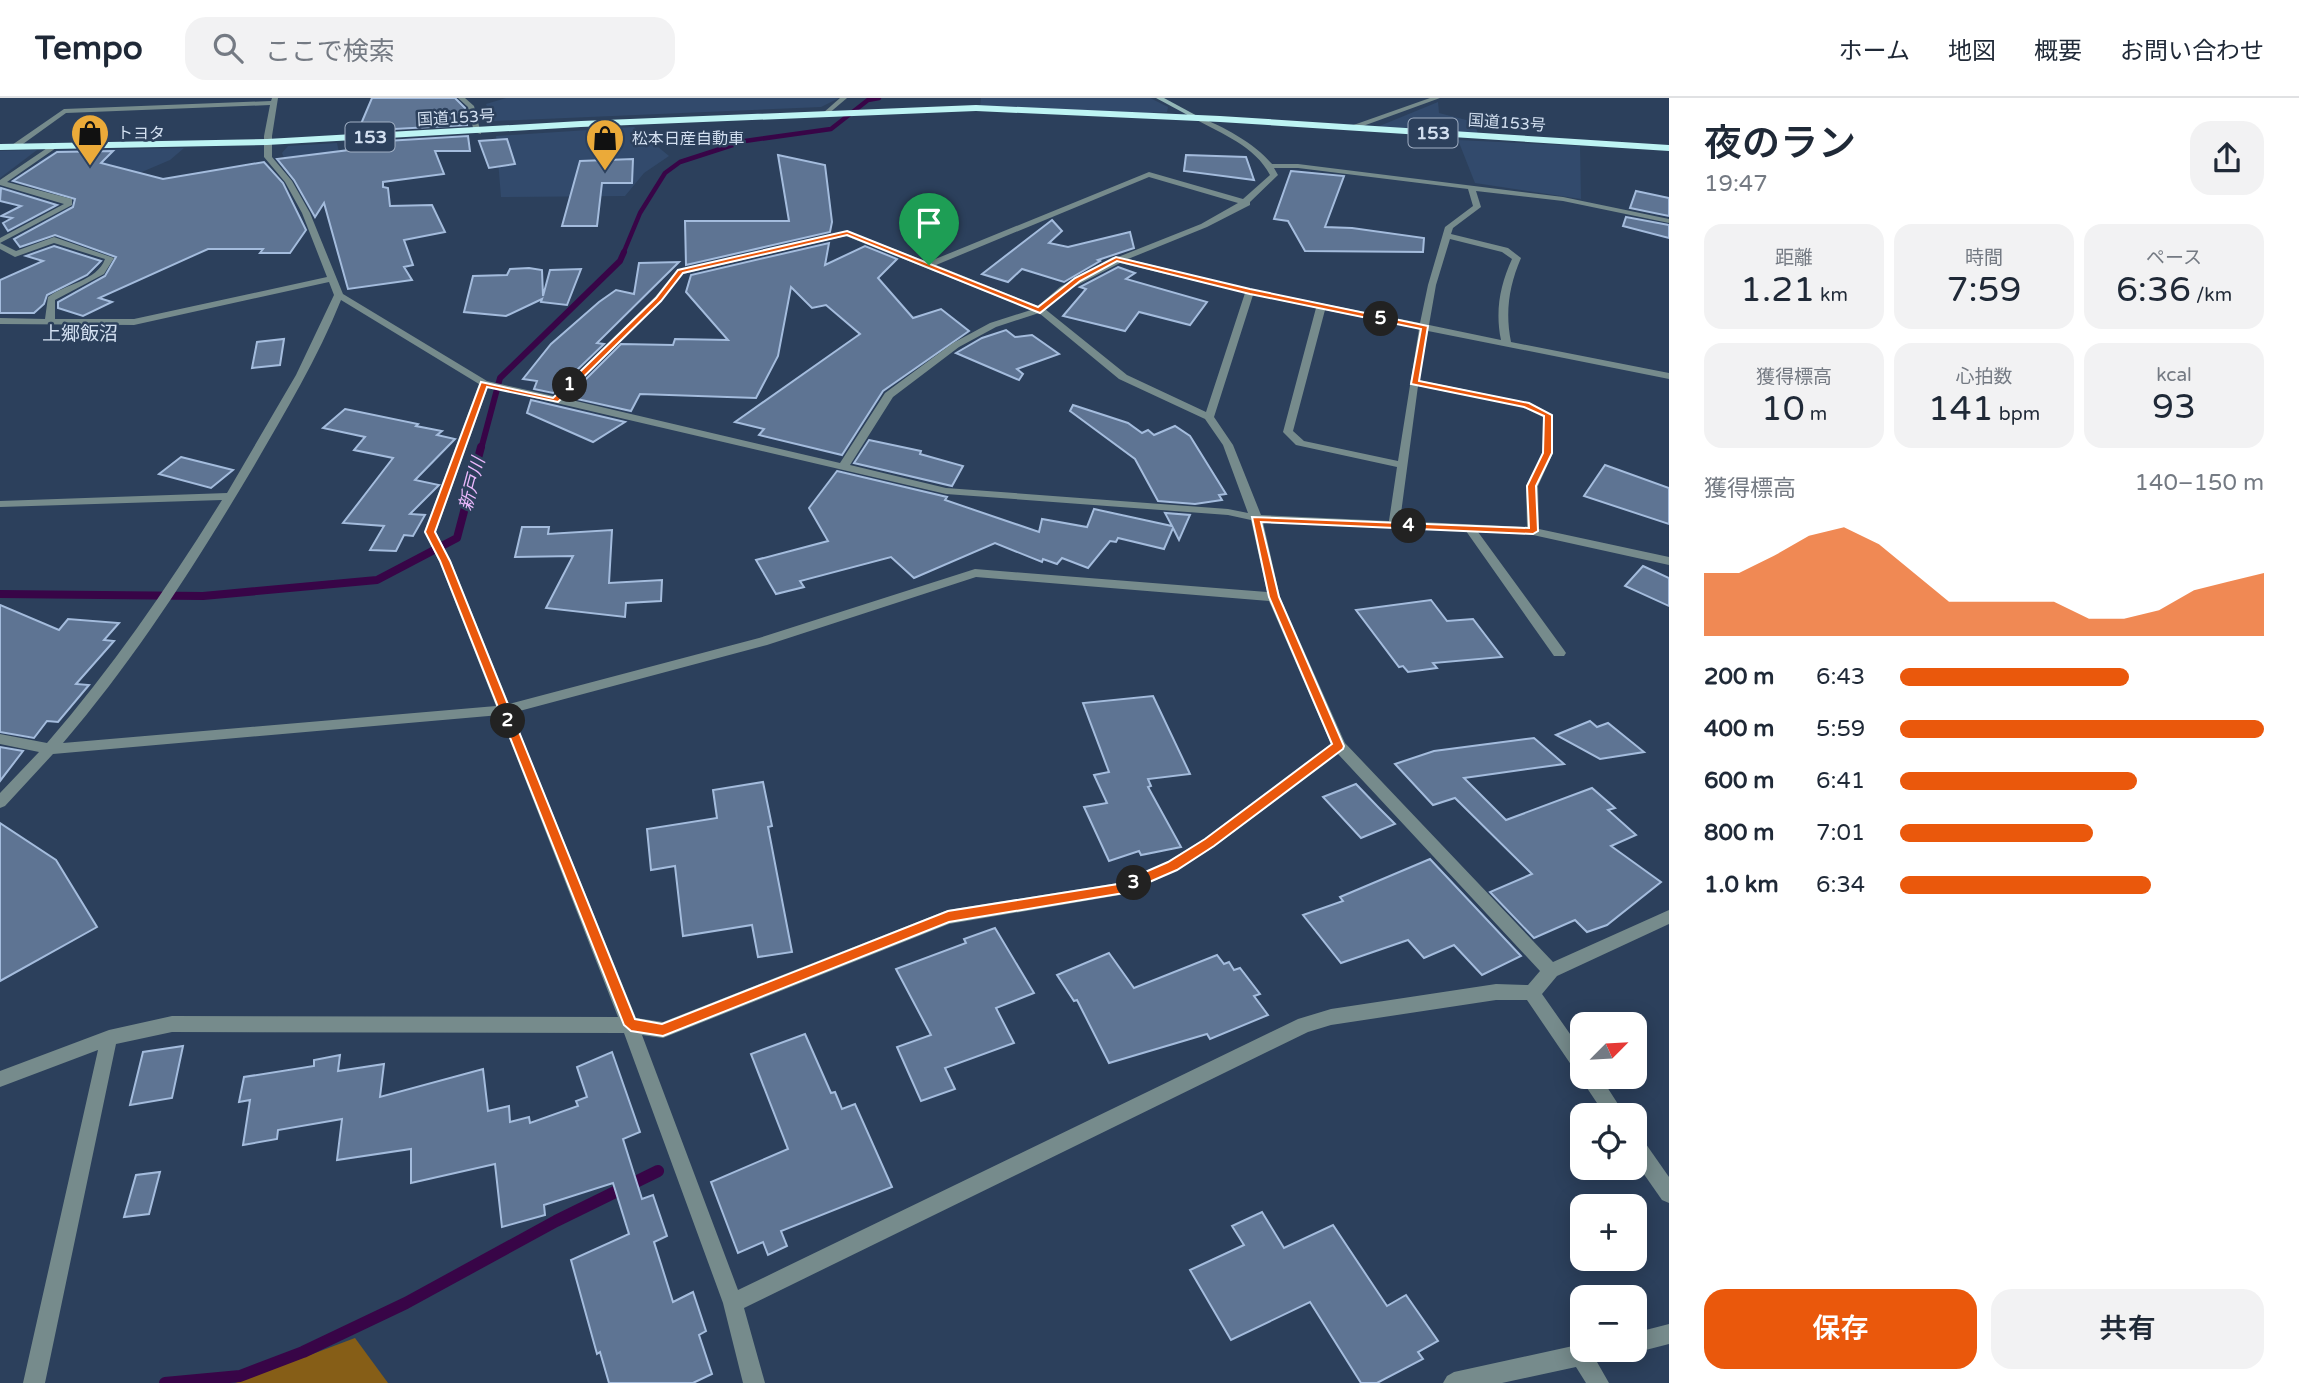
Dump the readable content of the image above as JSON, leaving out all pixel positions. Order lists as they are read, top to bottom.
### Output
{
  "streets": {
    "highway": ["国道153号", "153"]
  },
  "districts": ["上郷飯沼"],
  "water": ["新戸川"],
  "places": {
    "shop": ["トヨタ", "松本日産自動車"]
  },
  "north": "top right",
  "page": {
    "header": "Tempo",
    "search": "ここで検索",
    "nav": [
      "ホーム",
      "地図",
      "概要",
      "お問い合わせ"
    ],
    "heading": ["夜のラン", "19:47"],
    "stats": [
      ["距離", "1.21 km"],
      ["時間", "7:59"],
      ["ペース", "6:36 /km"],
      ["獲得標高", "10 m"],
      ["心拍数", "141 bpm"],
      ["kcal", "93"]
    ],
    "pins": [
      "5",
      "1",
      "4",
      "2",
      "3"
    ],
    "chart": ["獲得標高", "140–150 m"],
    "list": [
      {
        "name": "200 m",
        "note": "6:43"
      },
      {
        "name": "400 m",
        "note": "5:59"
      },
      {
        "name": "600 m",
        "note": "6:41"
      },
      {
        "name": "800 m",
        "note": "7:01"
      },
      {
        "name": "1.0 km",
        "note": "6:34"
      }
    ],
    "map_buttons": ["+", "−"],
    "buttons": ["保存", "共有"]
  }
}
